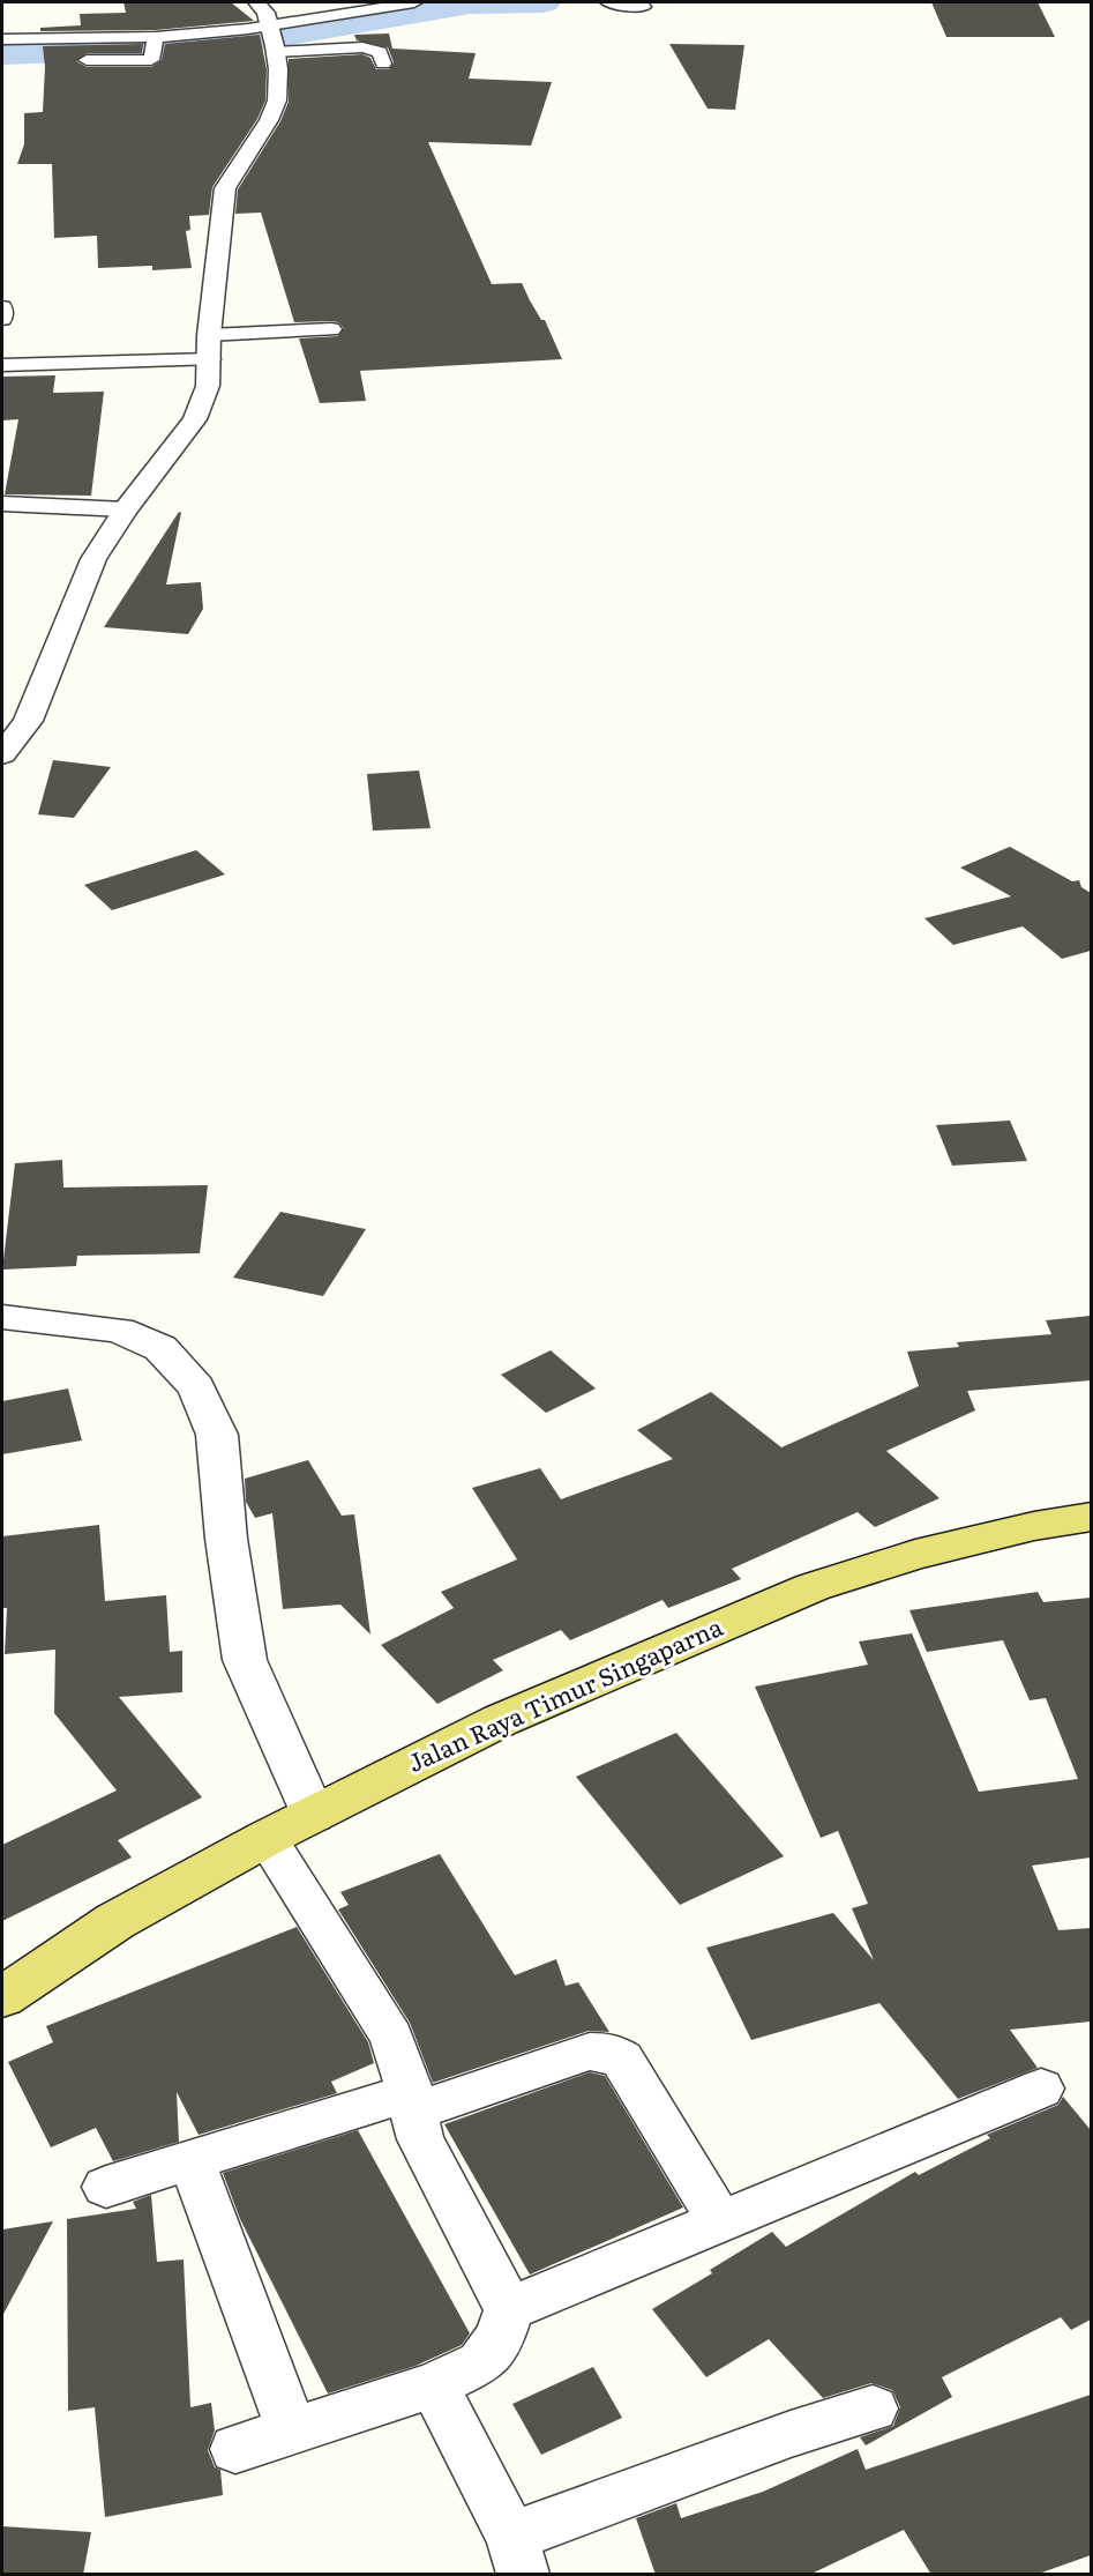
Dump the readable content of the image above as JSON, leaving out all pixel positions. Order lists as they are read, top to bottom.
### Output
{
  "streets": {
    "main road": ["Jalan Raya Timur Singaparna"]
  }
}
